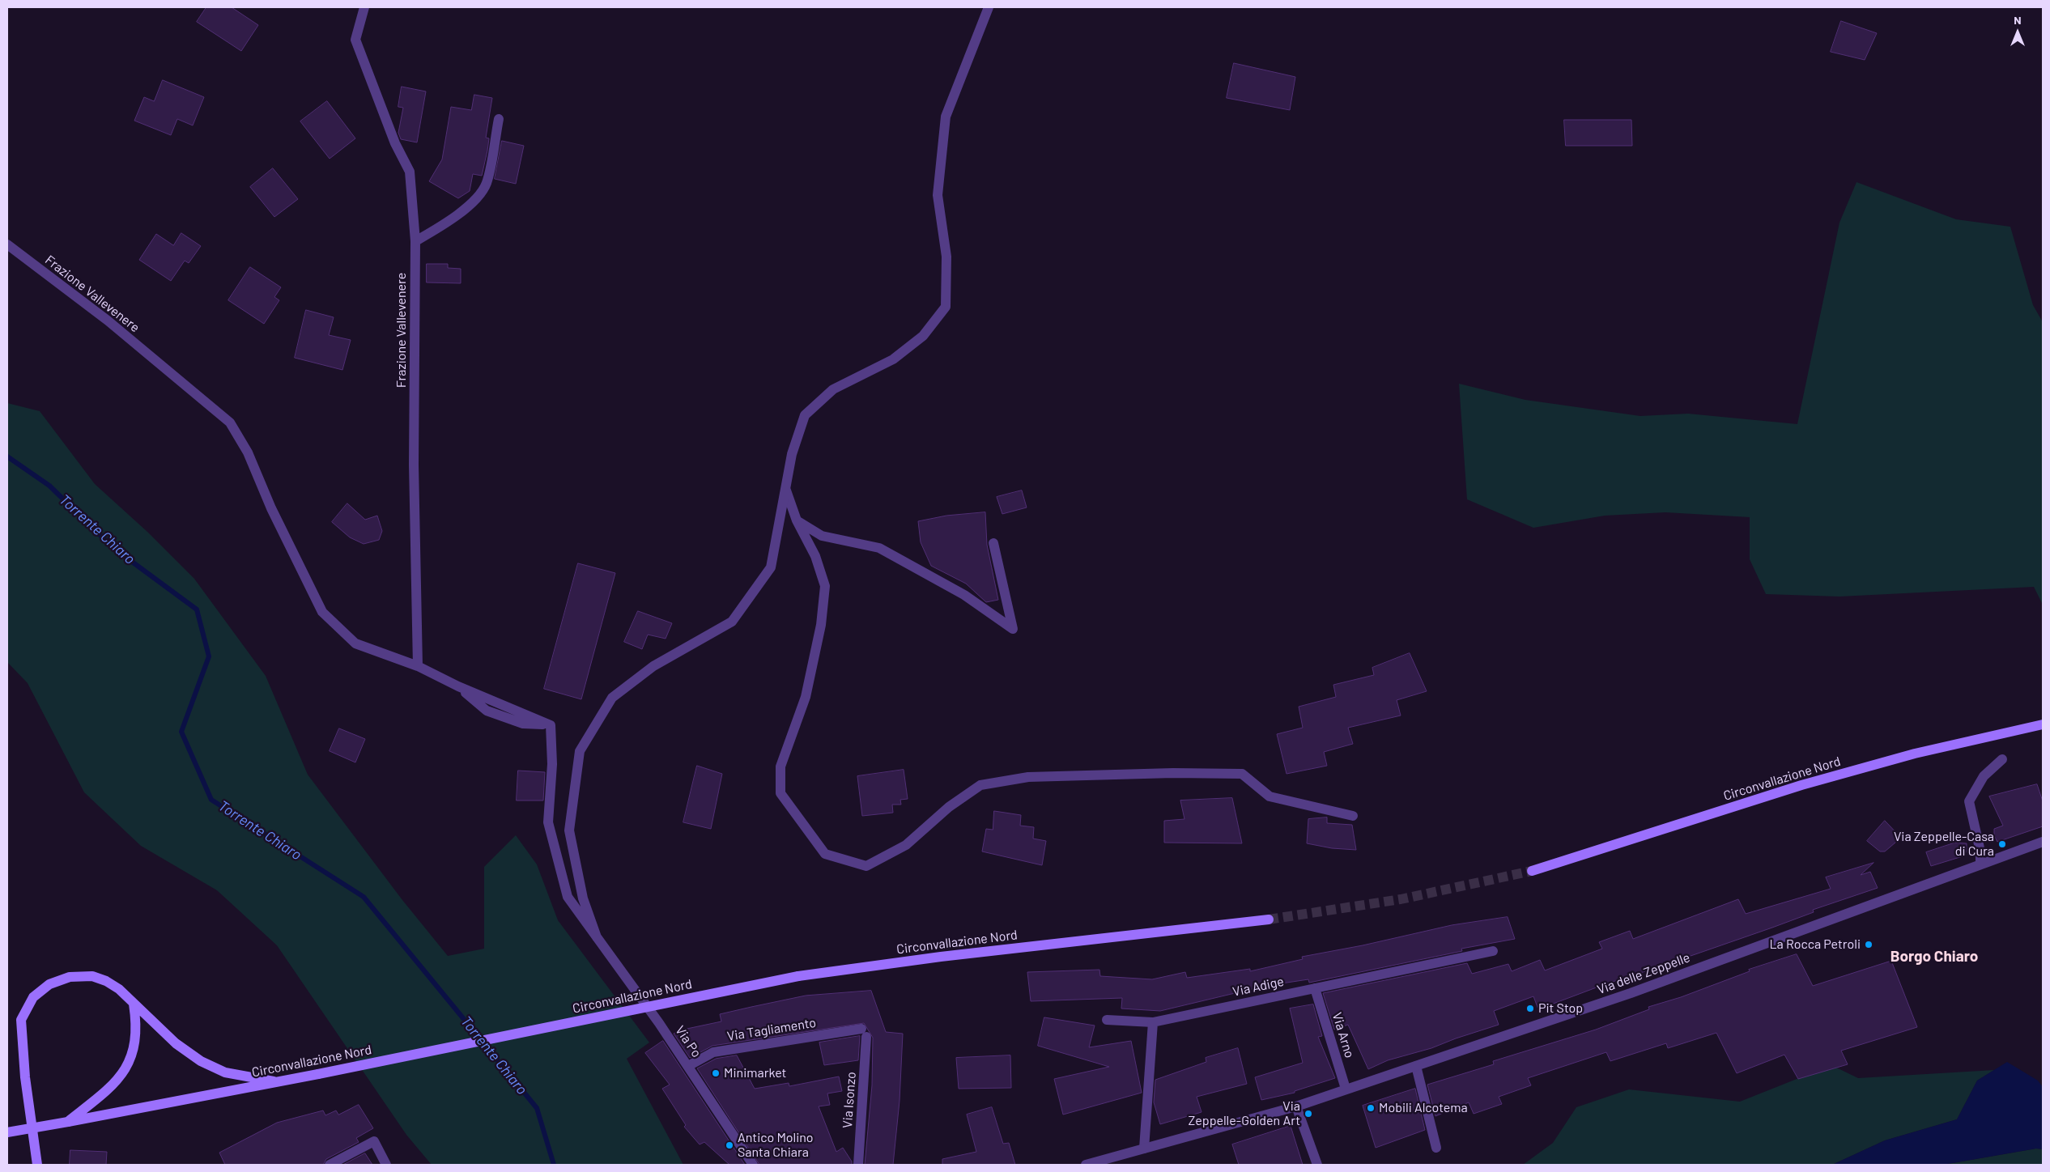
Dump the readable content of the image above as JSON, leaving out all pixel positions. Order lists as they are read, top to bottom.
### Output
{
  "streets": {
    "main road": ["Circonvallazione Nord"],
    "street": [
      "Frazione Vallevenere",
      "Via delle Zeppelle",
      "Via Adige",
      "Via Tagliamento",
      "Via Arno",
      "Via Po",
      "Via Isonzo"
    ]
  },
  "crossings": [
    ["Frazione Vallevenere", "Via Po"],
    ["Via delle Zeppelle", "Via Arno"],
    ["Via Adige", "Via Arno"],
    ["Via Tagliamento", "Via Po"],
    ["Via Tagliamento", "Via Isonzo"]
  ],
  "districts": ["Borgo Chiaro"],
  "water": ["Torrente Chiaro"],
  "places": [
    "Via Zeppelle-Casa di Cura",
    "La Rocca Petroli",
    "Pit Stop",
    "Minimarket",
    "Mobili Alcotema",
    "Via Zeppelle-Golden Art",
    "Antico Molino Santa Chiara"
  ],
  "north": "top"
}
